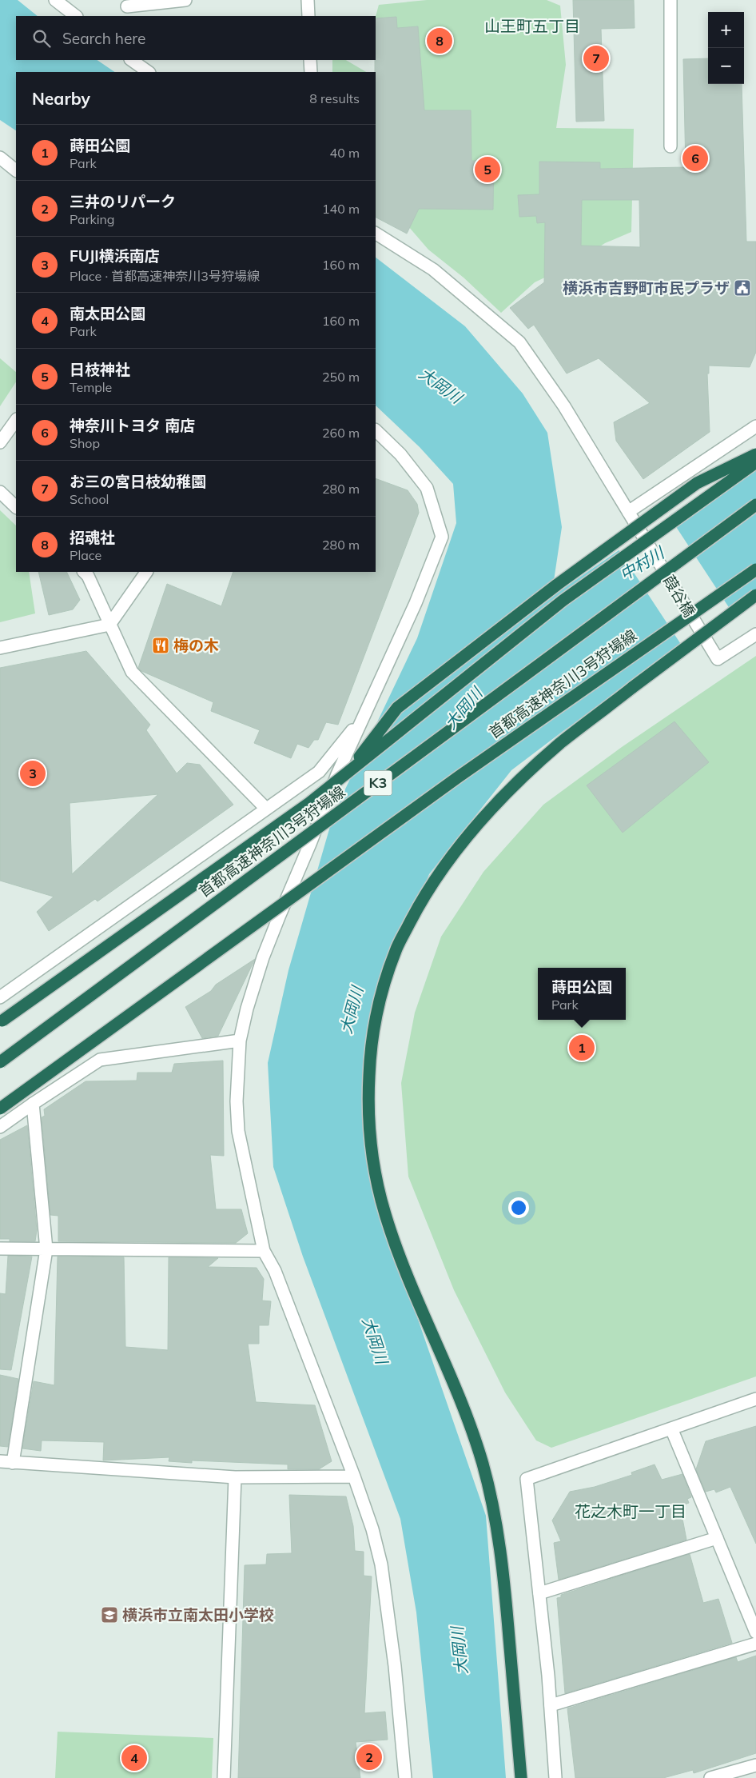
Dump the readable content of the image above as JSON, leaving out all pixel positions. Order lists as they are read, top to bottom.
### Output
{
  "streets": {
    "highway": ["首都高速神奈川3号狩場線", "K3"],
    "street": ["葭谷橋"]
  },
  "districts": ["山王町五丁目", "花之木町一丁目"],
  "water": ["大岡川", "中村川"],
  "places": {
    "public building": ["横浜市吉野町市民プラザ"],
    "restaurant": ["梅の木"],
    "school or university": ["横浜市立南太田小学校"]
  },
  "page": {
    "map_buttons": ["+", "−"],
    "search": "Search here",
    "pins": [
      "8",
      "7",
      "6",
      "5",
      "3",
      "1",
      "2",
      "4"
    ],
    "heading": ["Nearby", "8 results"],
    "list": [
      {
        "mark": "1",
        "name": "蒔田公園",
        "note": "Park",
        "value": "40 m"
      },
      {
        "mark": "2",
        "name": "三井のリパーク",
        "note": "Parking",
        "value": "140 m"
      },
      {
        "mark": "3",
        "name": "FUJI横浜南店",
        "note": "Place · 首都高速神奈川3号狩場線",
        "value": "160 m"
      },
      {
        "mark": "4",
        "name": "南太田公園",
        "note": "Park",
        "value": "160 m"
      },
      {
        "mark": "5",
        "name": "日枝神社",
        "note": "Temple",
        "value": "250 m"
      },
      {
        "mark": "6",
        "name": "神奈川トヨタ 南店",
        "note": "Shop",
        "value": "260 m"
      },
      {
        "mark": "7",
        "name": "お三の宮日枝幼稚園",
        "note": "School",
        "value": "280 m"
      },
      {
        "mark": "8",
        "name": "招魂社",
        "note": "Place",
        "value": "280 m"
      }
    ],
    "popup": ["蒔田公園", "Park"]
  }
}
